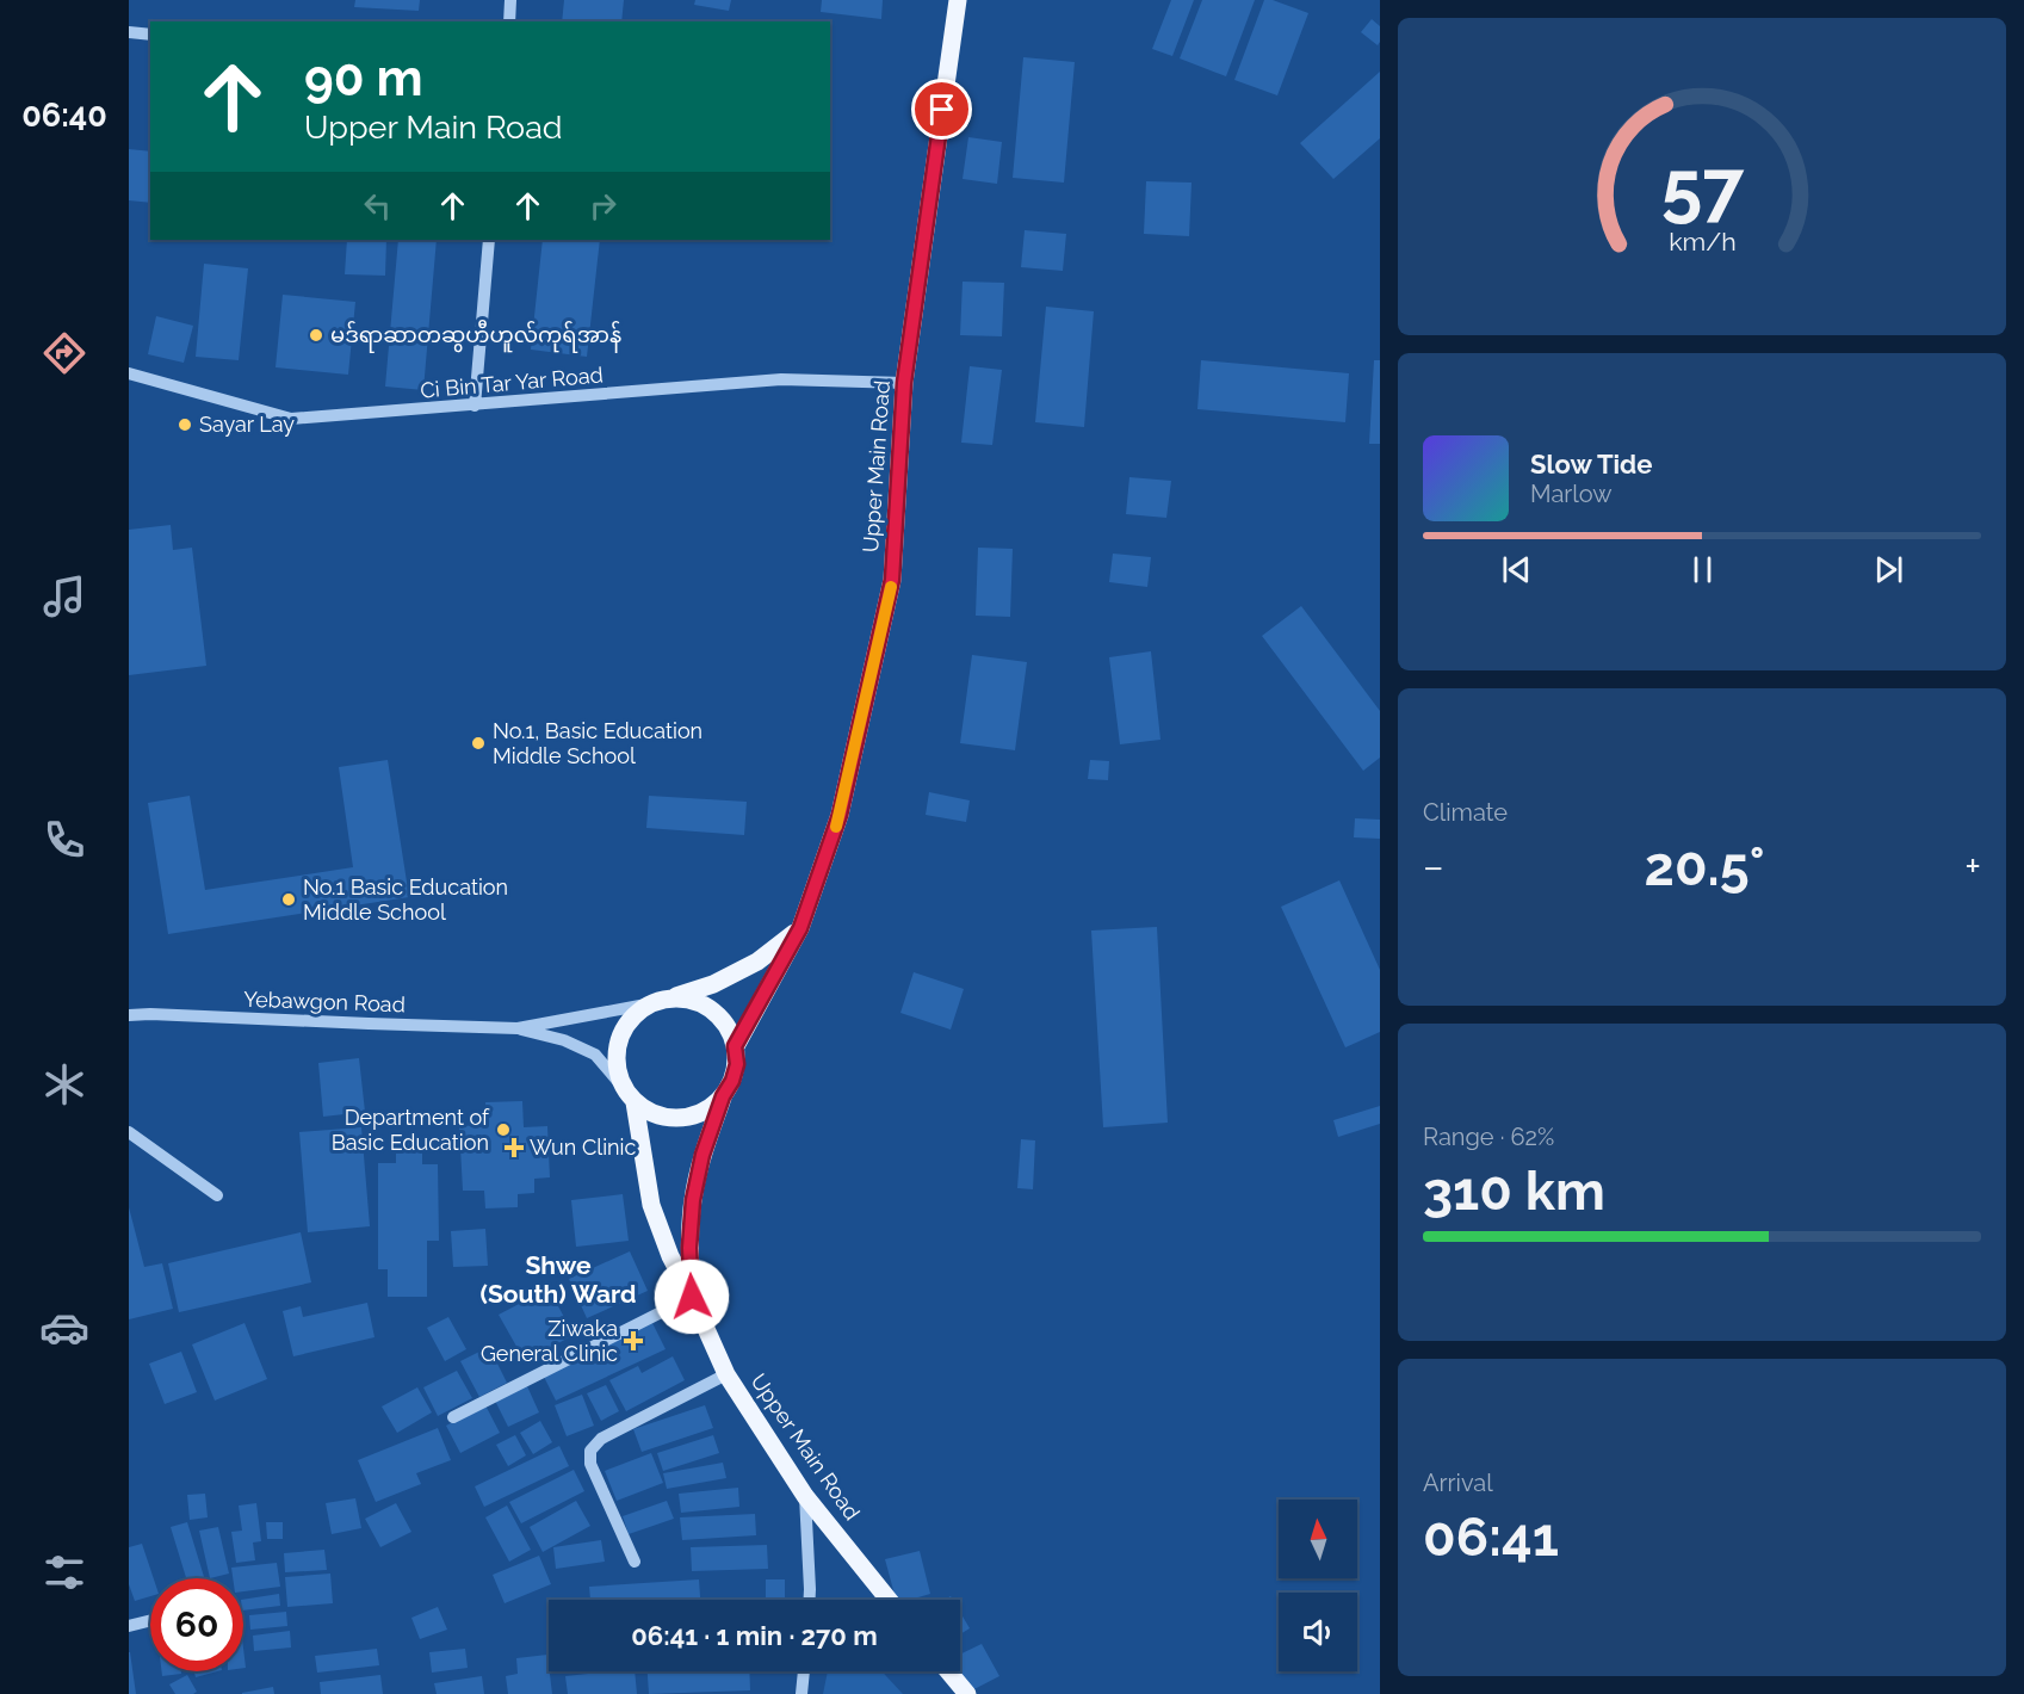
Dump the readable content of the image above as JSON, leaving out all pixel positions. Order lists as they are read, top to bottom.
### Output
{
  "streets": {
    "main road": ["Upper Main Road"],
    "street": ["Ci Bin Tar Yar Road", "Yebawgon Road"]
  },
  "crossings": [
    ["Ci Bin Tar Yar Road", "Upper Main Road"]
  ],
  "districts": ["Shwe (South) Ward"],
  "places": {
    "other": [
      "မဒ်ရာဆာတဆွဟီဟူလ်ကုရ်အာန်",
      "Sayar Lay",
      "No.1, Basic Education Middle School",
      "No.1 Basic Education Middle School",
      "Department of Basic Education"
    ],
    "health": ["Wun Clinic", "Ziwaka General Clinic"]
  },
  "north": "top",
  "page": {
    "tabs": "06:40",
    "turn": ["90 m", "Upper Main Road"],
    "song": ["Slow Tide", "Marlow"],
    "tile": [
      "Climate",
      ["Range · 62%", "310 km"],
      ["Arrival", "06:41"]
    ],
    "heat": ["−", "20.5°", "+"],
    "limit": "60",
    "trip": "06:41 · 1 min · 270 m",
    "gauge": ["57", "km/h"]
  }
}
